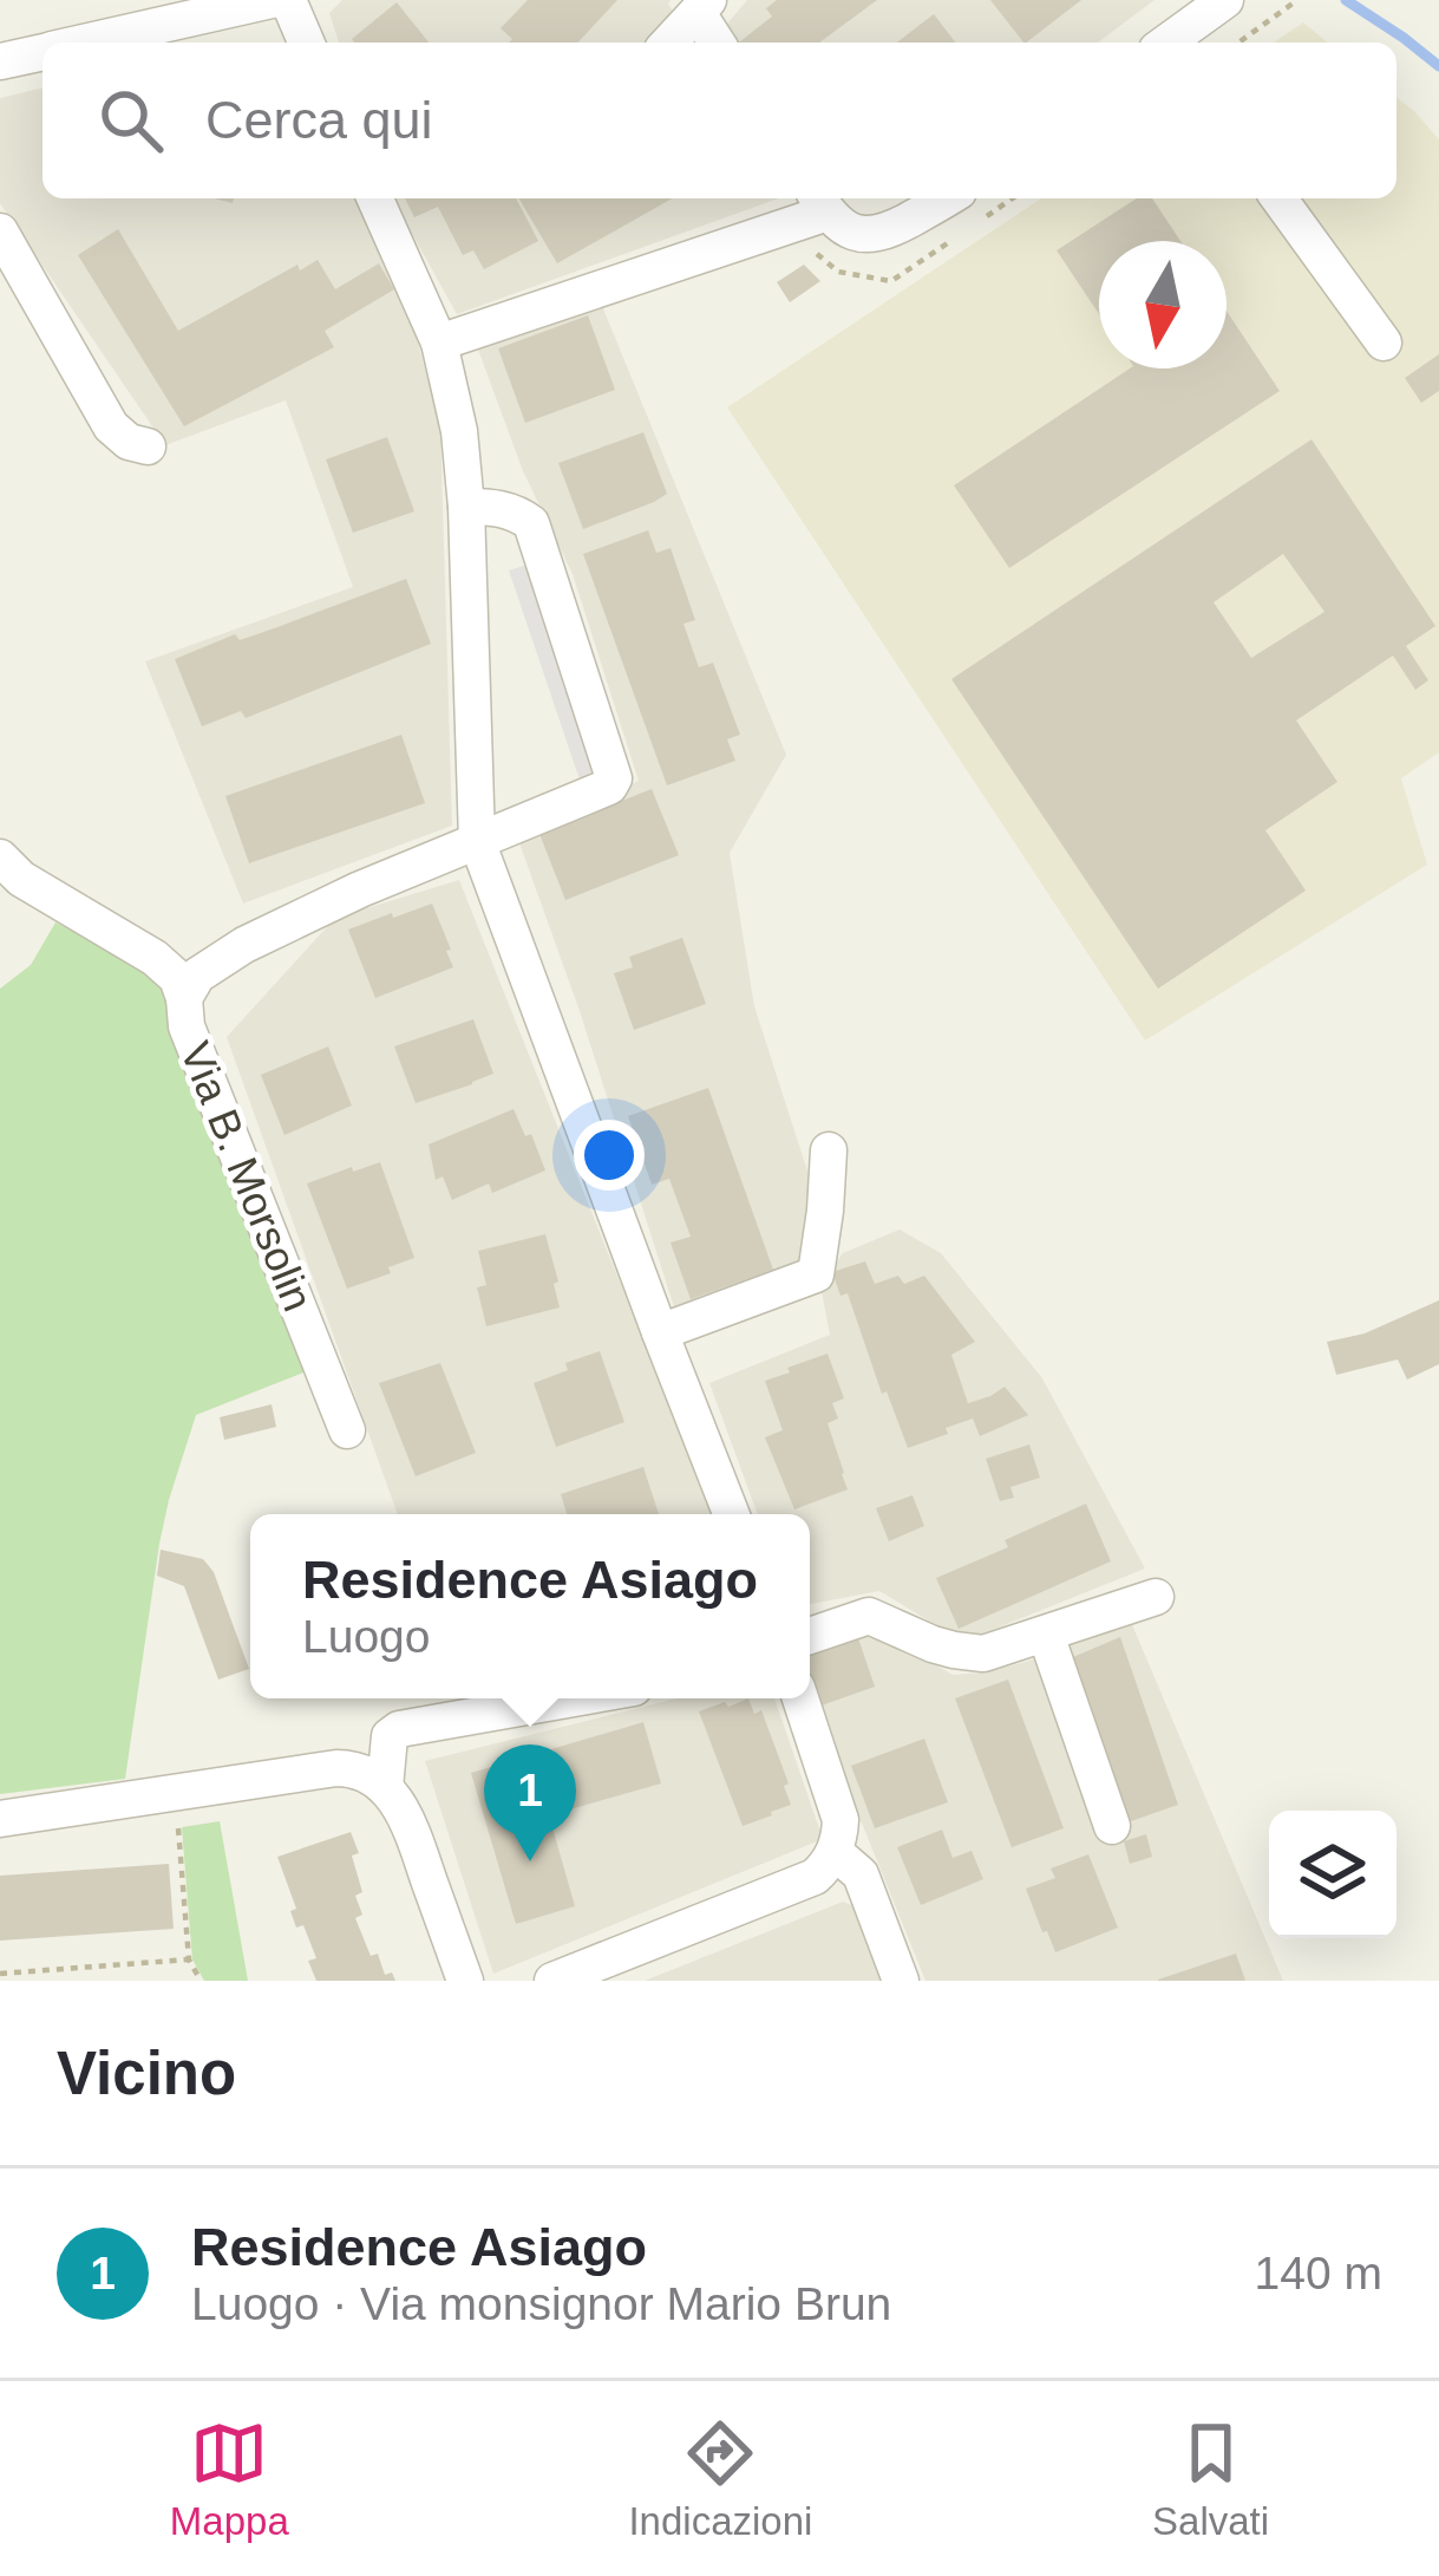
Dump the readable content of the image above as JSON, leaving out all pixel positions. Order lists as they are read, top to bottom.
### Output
{
  "streets": {
    "street": ["Via B. Morsolin"]
  },
  "north": "bottom",
  "page": {
    "search": "Cerca qui",
    "popup": ["Residence Asiago", "Luogo"],
    "pins": "1",
    "heading": "Vicino",
    "list": [
      {
        "mark": "1",
        "name": "Residence Asiago",
        "note": "Luogo · Via monsignor Mario Brun",
        "value": "140 m"
      }
    ],
    "nav": ["Mappa", "Indicazioni", "Salvati"]
  }
}
